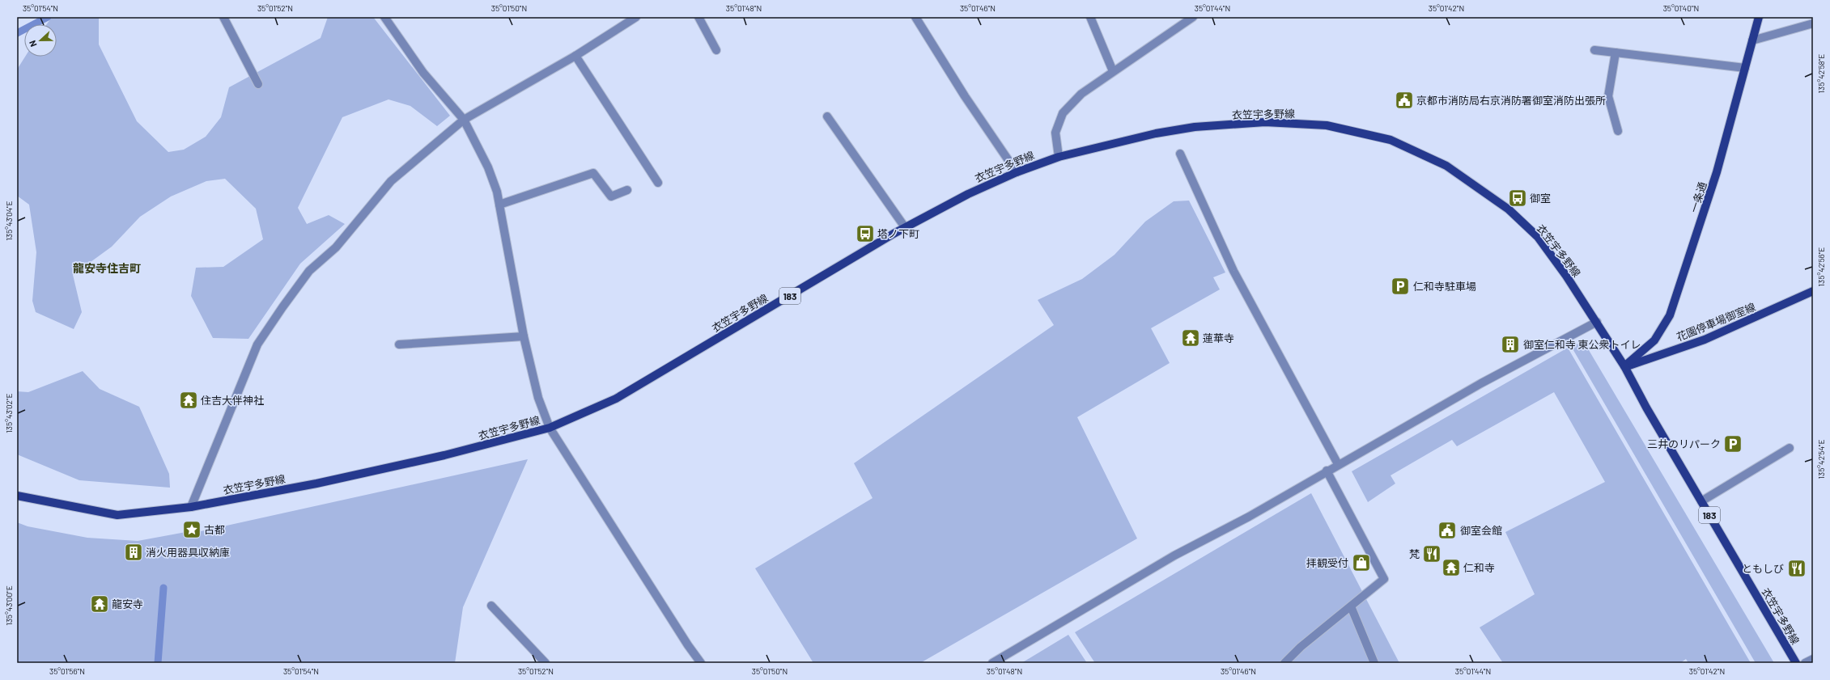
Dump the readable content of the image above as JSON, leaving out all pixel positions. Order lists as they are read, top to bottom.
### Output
{
  "streets": {
    "main road": [
      "衣笠宇多野線",
      "一条通",
      "183",
      "花園停車場御室線"
    ]
  },
  "crossings": [
    ["衣笠宇多野線", "一条通"],
    ["衣笠宇多野線", "花園停車場御室線"],
    ["一条通", "花園停車場御室線"]
  ],
  "districts": ["龍安寺住吉町"],
  "places": {
    "public building": ["京都市消防局右京消防署御室消防出張所", "御室会館"],
    "bus stop": ["御室", "塔ノ下町"],
    "parking": ["仁和寺駐車場", "三井のリパーク"],
    "temple": [
      "蓮華寺",
      "住吉大伴神社",
      "仁和寺",
      "龍安寺"
    ],
    "building": ["御室仁和寺 東公衆トイレ", "消火用器具収納庫"],
    "place": ["古都"],
    "restaurant": ["梵", "ともしび"],
    "shop": ["拝観受付"]
  },
  "north": "left",
  "coordinates": [
    "35°01'54\"N",
    "35°01'52\"N",
    "35°01'50\"N",
    "35°01'48\"N",
    "35°01'46\"N",
    "35°01'44\"N",
    "35°01'42\"N",
    "35°01'40\"N",
    "135°42'58\"E",
    "135°43'04\"E",
    "135°42'56\"E",
    "135°43'02\"E",
    "135°42'54\"E",
    "135°43'00\"E",
    "35°01'56\"N"
  ]
}
